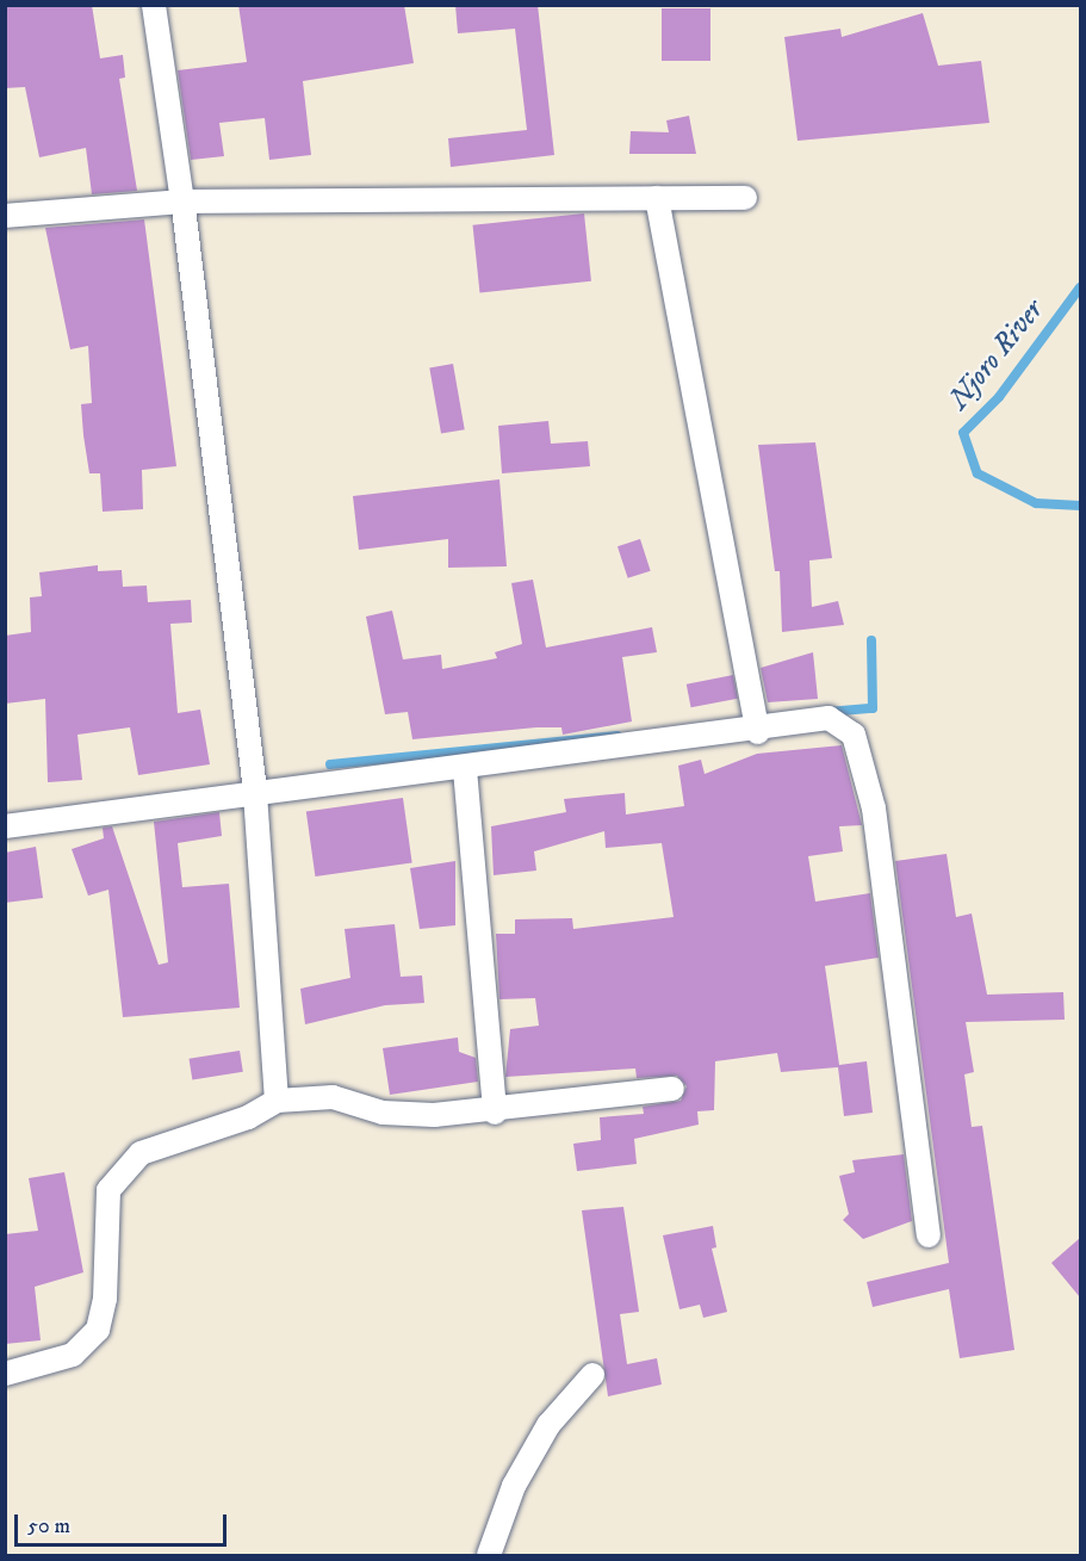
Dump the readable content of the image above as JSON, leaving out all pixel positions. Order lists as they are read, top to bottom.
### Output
{
  "water": ["Njoro River"],
  "scale_bar": "50 m"
}
